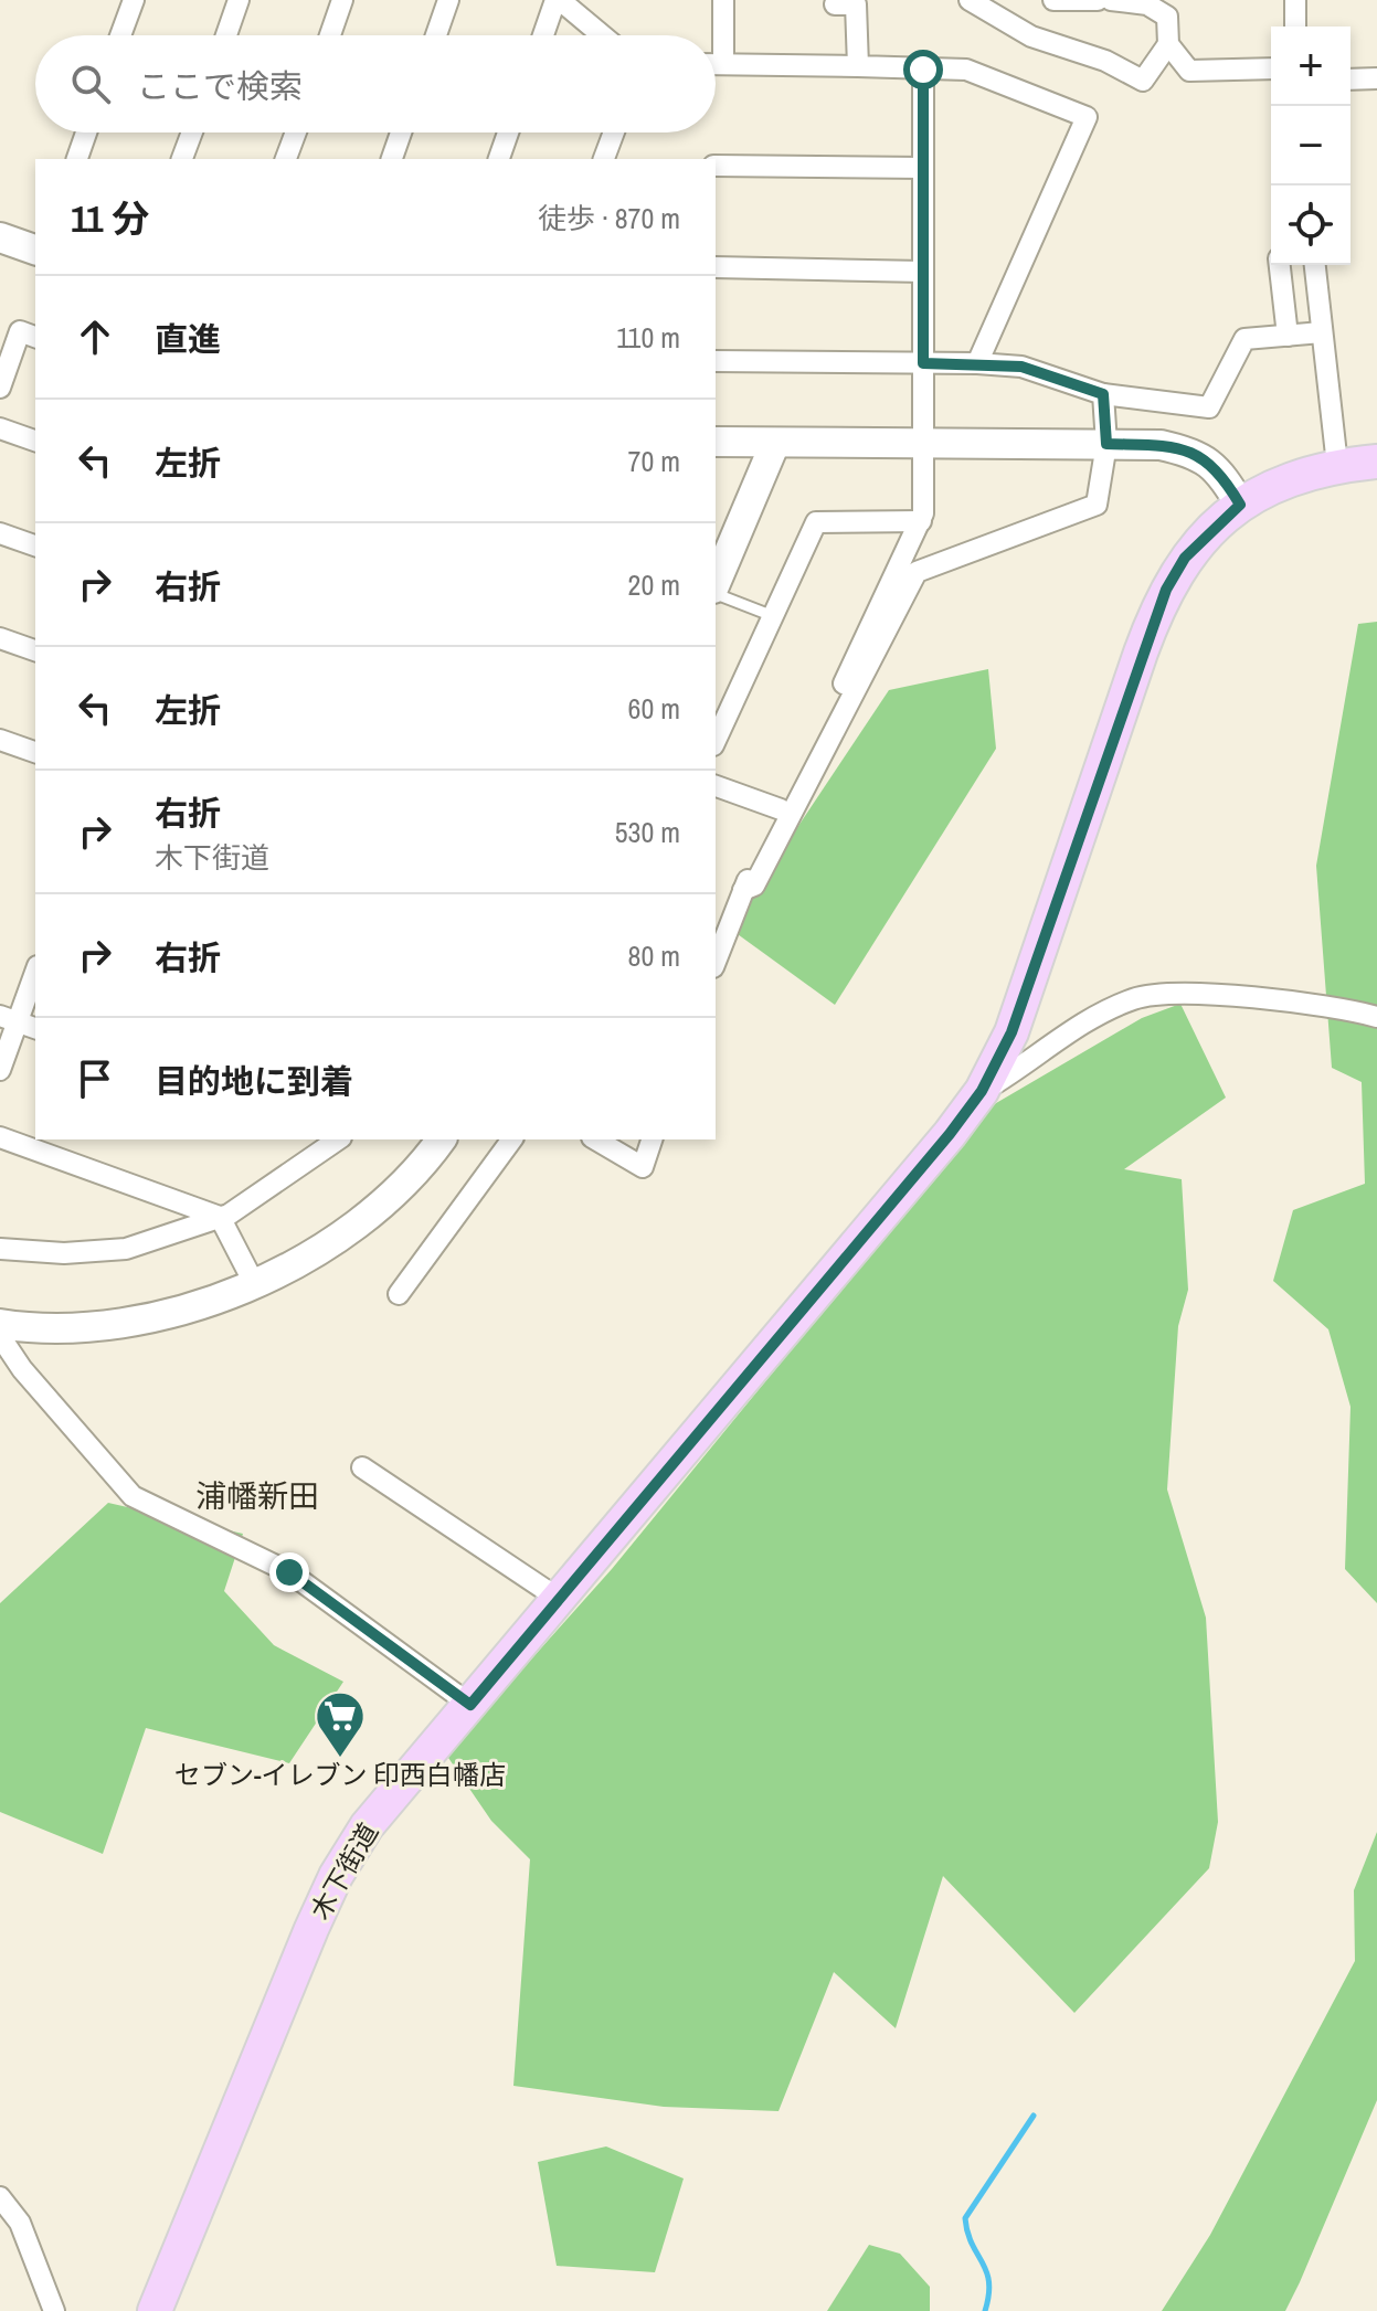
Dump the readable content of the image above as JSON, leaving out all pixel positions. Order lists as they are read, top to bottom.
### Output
{
  "streets": {
    "main road": ["木下街道"]
  },
  "districts": ["浦幡新田"],
  "places": {
    "supermarket": ["セブン-イレブン 印西白幡店"]
  },
  "page": {
    "map_buttons": ["+", "−"],
    "search": "ここで検索",
    "heading": ["11 分", "徒歩 · 870 m"],
    "list": [
      ["直進", "110 m"],
      ["左折", "70 m"],
      ["右折", "20 m"],
      ["左折", "60 m"],
      ["右折", "木下街道", "530 m"],
      ["右折", "80 m"],
      "目的地に到着"
    ]
  }
}
